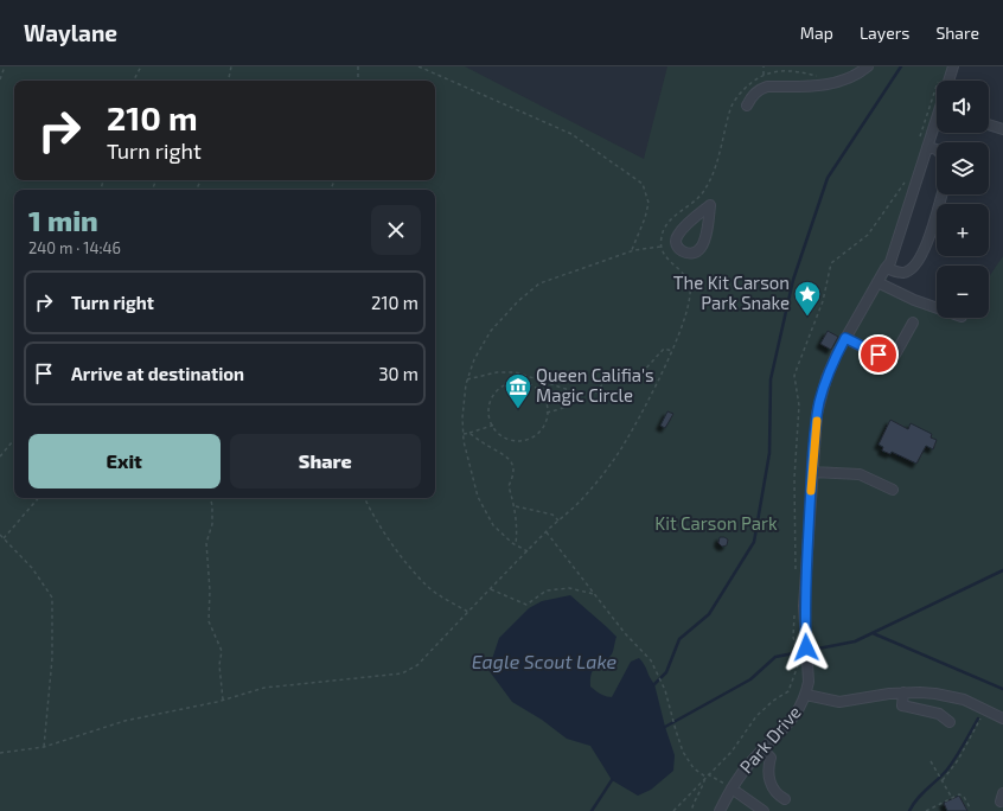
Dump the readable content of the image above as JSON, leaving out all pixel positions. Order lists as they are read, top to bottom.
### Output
{
  "streets": {
    "street": ["Park Drive"]
  },
  "water": ["Eagle Scout Lake"],
  "parks": ["Kit Carson Park"],
  "places": {
    "place": ["The Kit Carson Park Snake"],
    "museum": ["Queen Califia's Magic Circle"]
  },
  "page": {
    "header": "Waylane",
    "nav": ["Map", "Layers", "Share"],
    "map_buttons": ["+", "−"],
    "turn": ["210 m", "Turn right"],
    "heading": ["1 min", "240 m · 14:46"],
    "list": [
      {
        "name": "Turn right",
        "value": "210 m"
      },
      {
        "name": "Arrive at destination",
        "value": "30 m"
      }
    ],
    "buttons": ["Exit", "Share"]
  }
}
